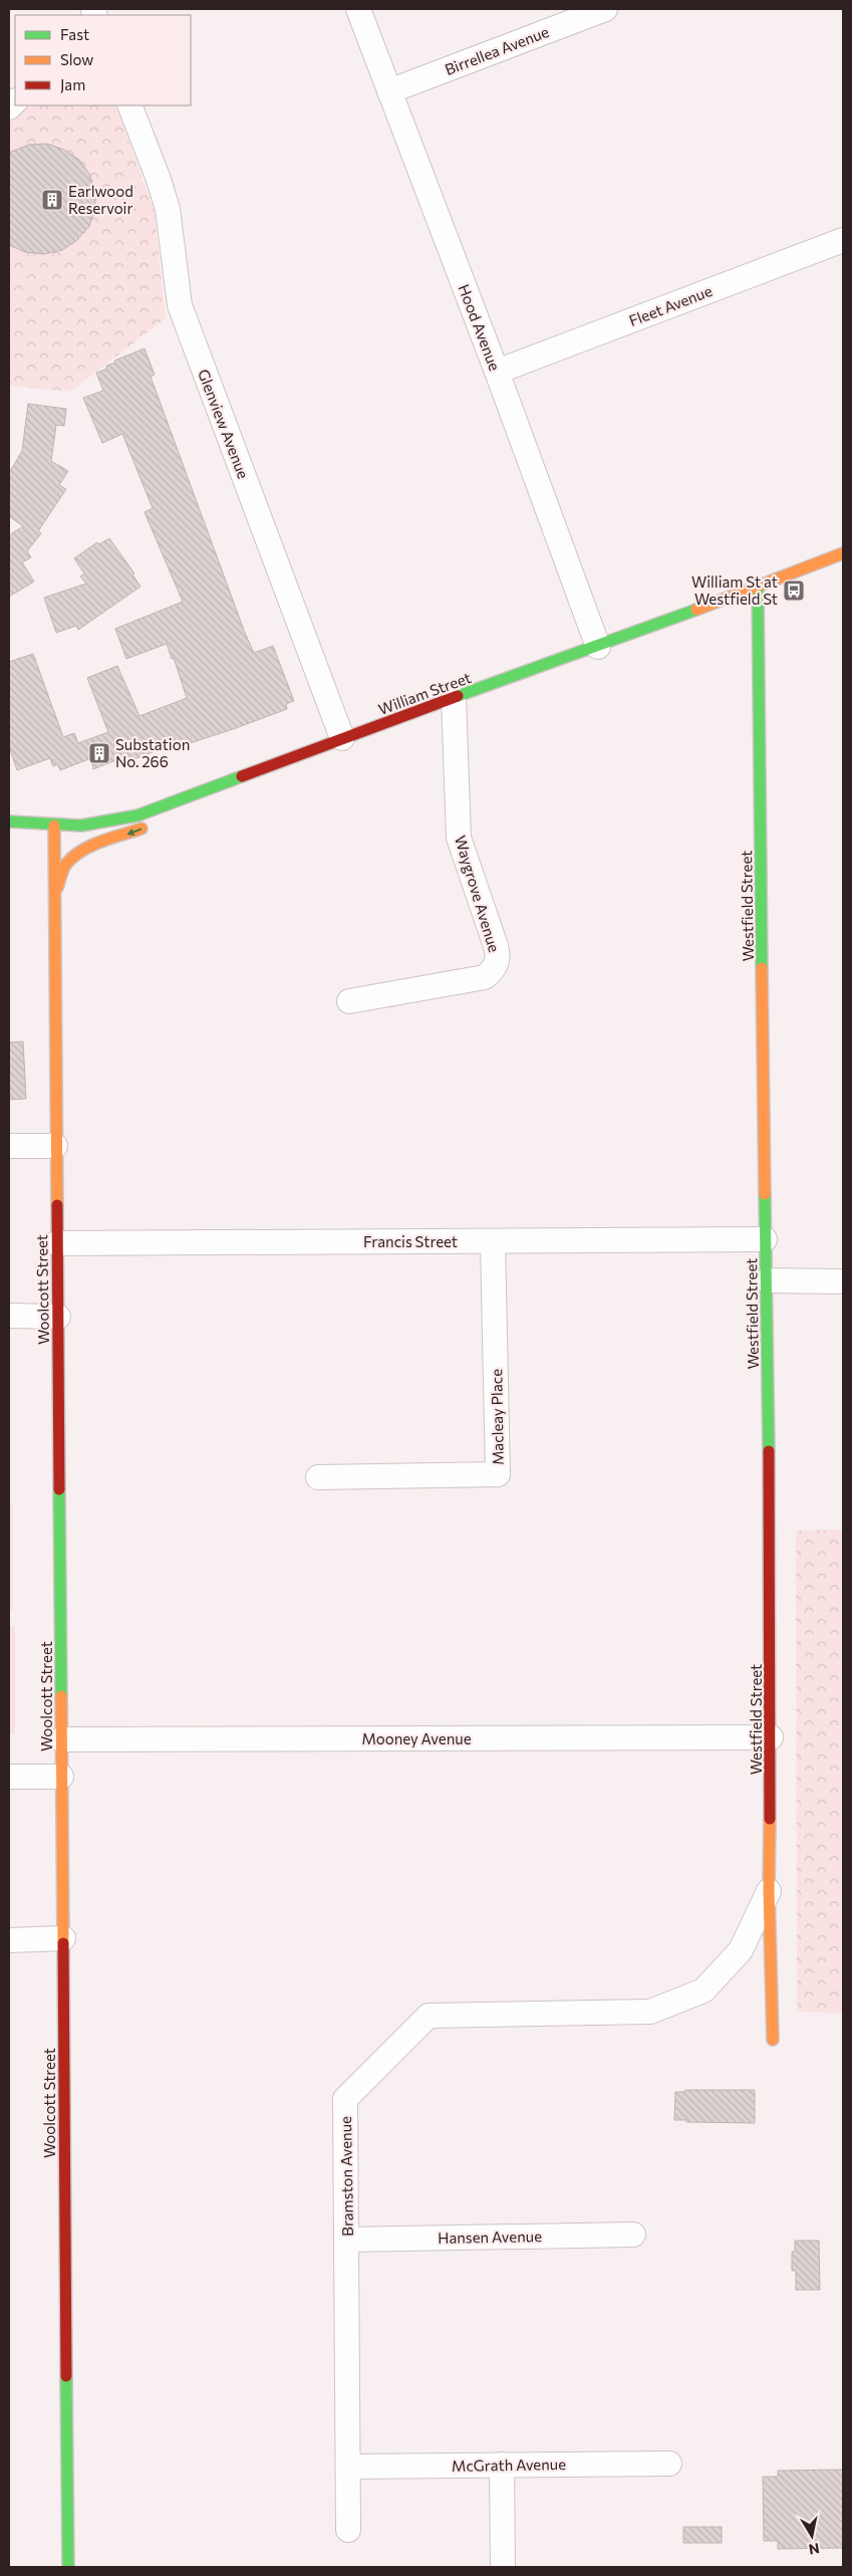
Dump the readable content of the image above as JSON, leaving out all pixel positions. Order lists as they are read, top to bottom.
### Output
{
  "streets": {
    "street": [
      "Birrellea Avenue",
      "Fleet Avenue",
      "Hood Avenue",
      "Glenview Avenue",
      "William Street",
      "Waygrove Avenue",
      "Westfield Street",
      "Francis Street",
      "Woolcott Street",
      "Macleay Place",
      "Mooney Avenue",
      "Bramston Avenue",
      "Hansen Avenue",
      "McGrath Avenue"
    ]
  },
  "crossings": [
    ["Birrellea Avenue", "Hood Avenue"],
    ["Fleet Avenue", "Hood Avenue"],
    ["Hood Avenue", "William Street"],
    ["Glenview Avenue", "William Street"],
    ["William Street", "Waygrove Avenue"],
    ["William Street", "Westfield Street"],
    ["William Street", "Woolcott Street"],
    ["Westfield Street", "Francis Street"],
    ["Westfield Street", "Mooney Avenue"],
    ["Westfield Street", "Bramston Avenue"],
    ["Francis Street", "Woolcott Street"],
    ["Francis Street", "Macleay Place"],
    ["Woolcott Street", "Mooney Avenue"],
    ["Bramston Avenue", "Hansen Avenue"],
    ["Bramston Avenue", "McGrath Avenue"]
  ],
  "places": {
    "building": ["Earlwood Reservoir", "Substation No. 266"],
    "bus stop": ["William St at Westfield St"]
  },
  "legend": ["Fast", "Slow", "Jam"],
  "north": "bottom"
}
